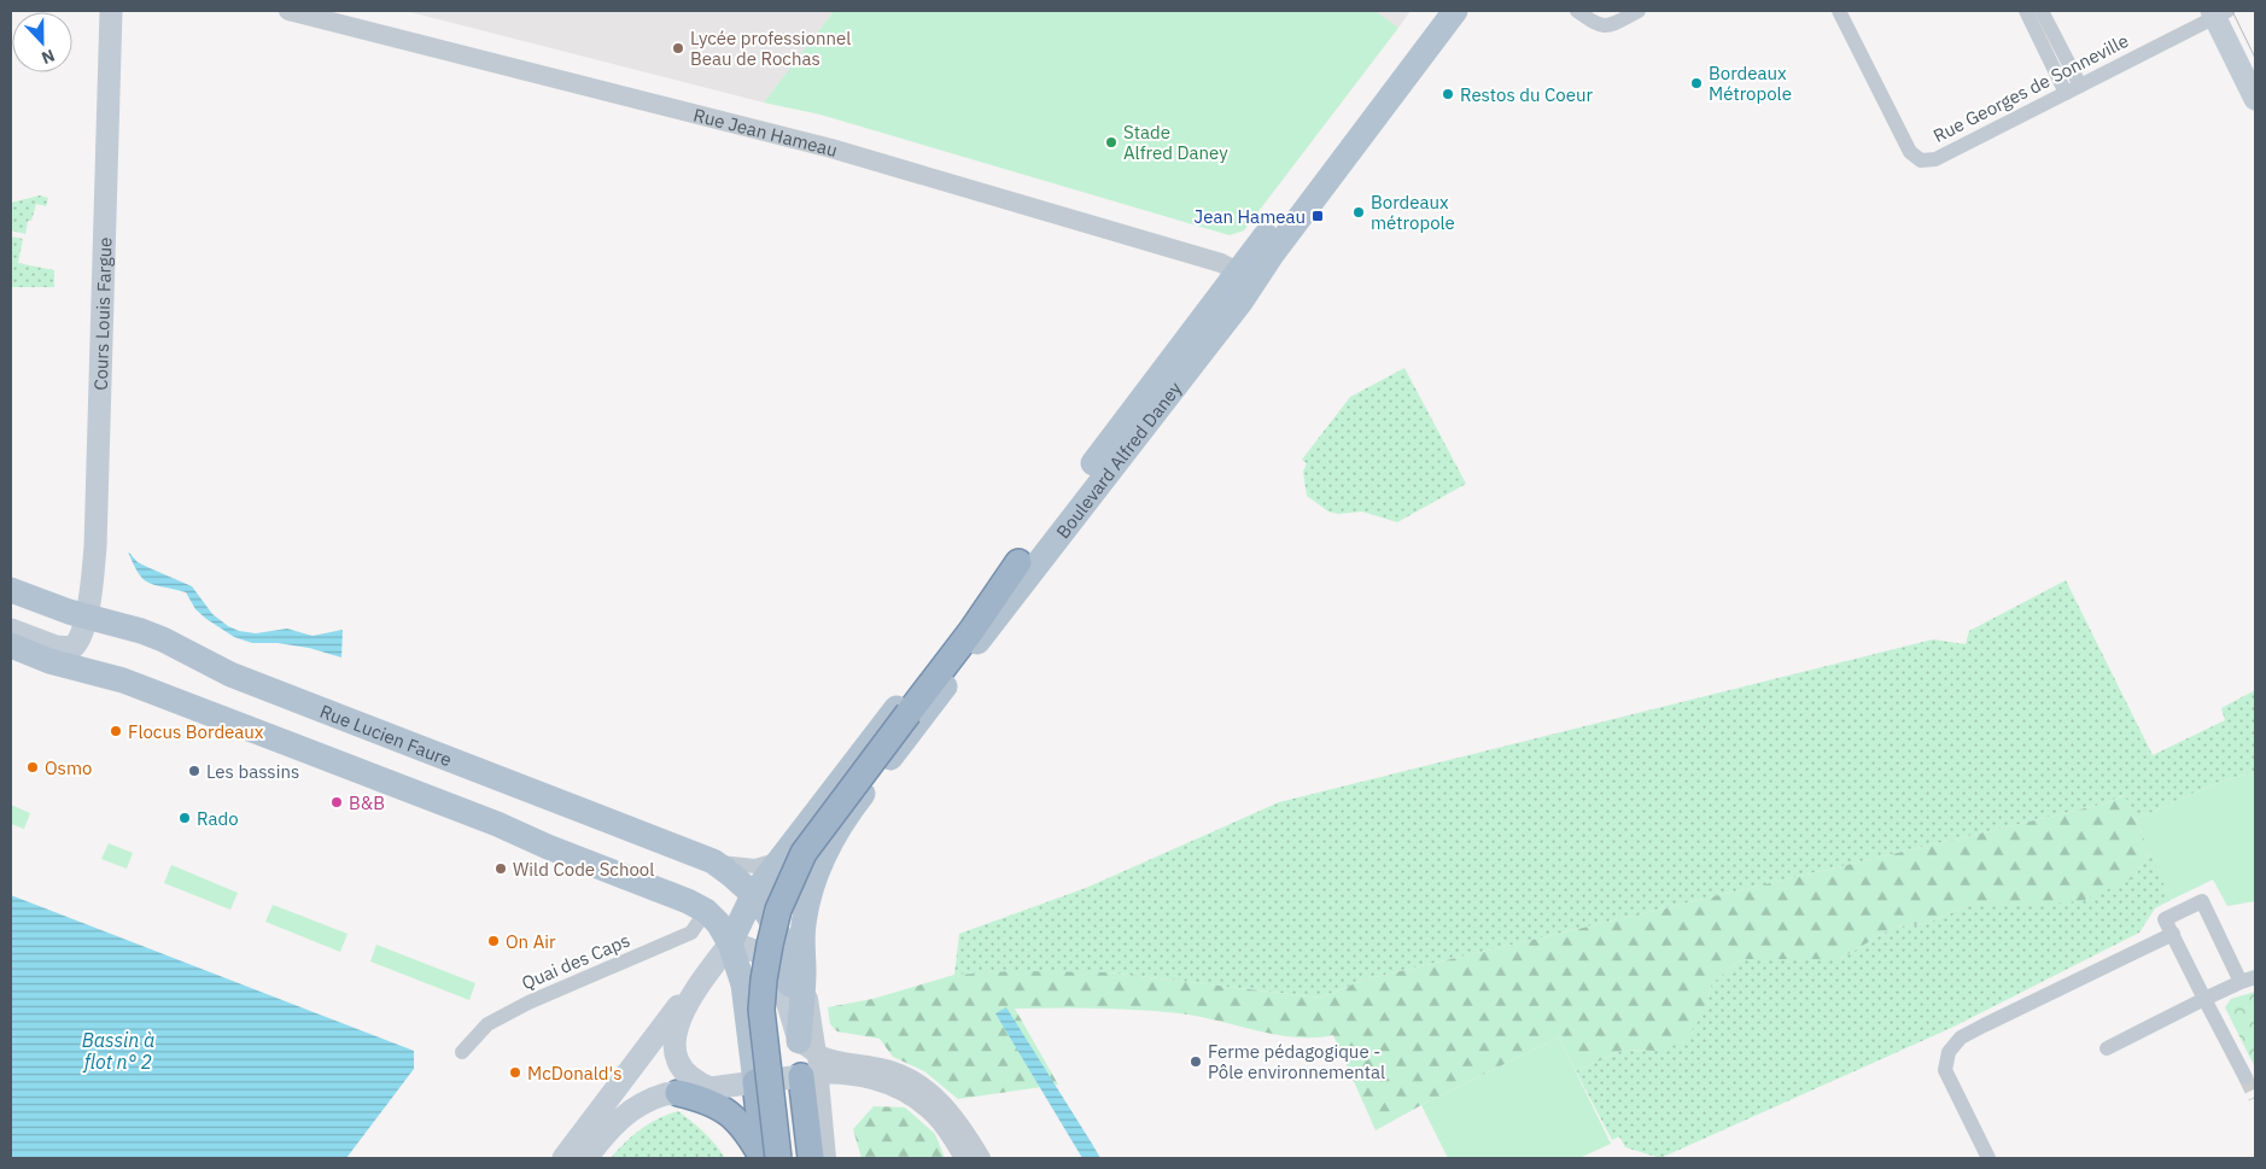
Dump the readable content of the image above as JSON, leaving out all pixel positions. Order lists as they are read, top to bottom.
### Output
{
  "streets": {
    "main road": ["Cours Louis Fargue", "Boulevard Alfred Daney", "Rue Lucien Faure"],
    "street": ["Rue Georges de Sonneville", "Rue Jean Hameau", "Quai des Caps"]
  },
  "crossings": [
    ["Rue Jean Hameau", "Boulevard Alfred Daney"],
    ["Cours Louis Fargue", "Rue Lucien Faure"],
    ["Boulevard Alfred Daney", "Rue Lucien Faure"]
  ],
  "water": ["Bassin à flot n° 2"],
  "places": {
    "other": [
      "Lycée professionnel Beau de Rochas",
      "Bordeaux Métropole",
      "Restos du Coeur",
      "Stade Alfred Daney",
      "Bordeaux métropole",
      "Flocus Bordeaux",
      "Osmo",
      "Les bassins",
      "B&B",
      "Rado",
      "Wild Code School",
      "On Air",
      "Ferme pédagogique - Pôle environnemental",
      "McDonald's"
    ],
    "transit": ["Jean Hameau"]
  },
  "north": "bottom"
}
